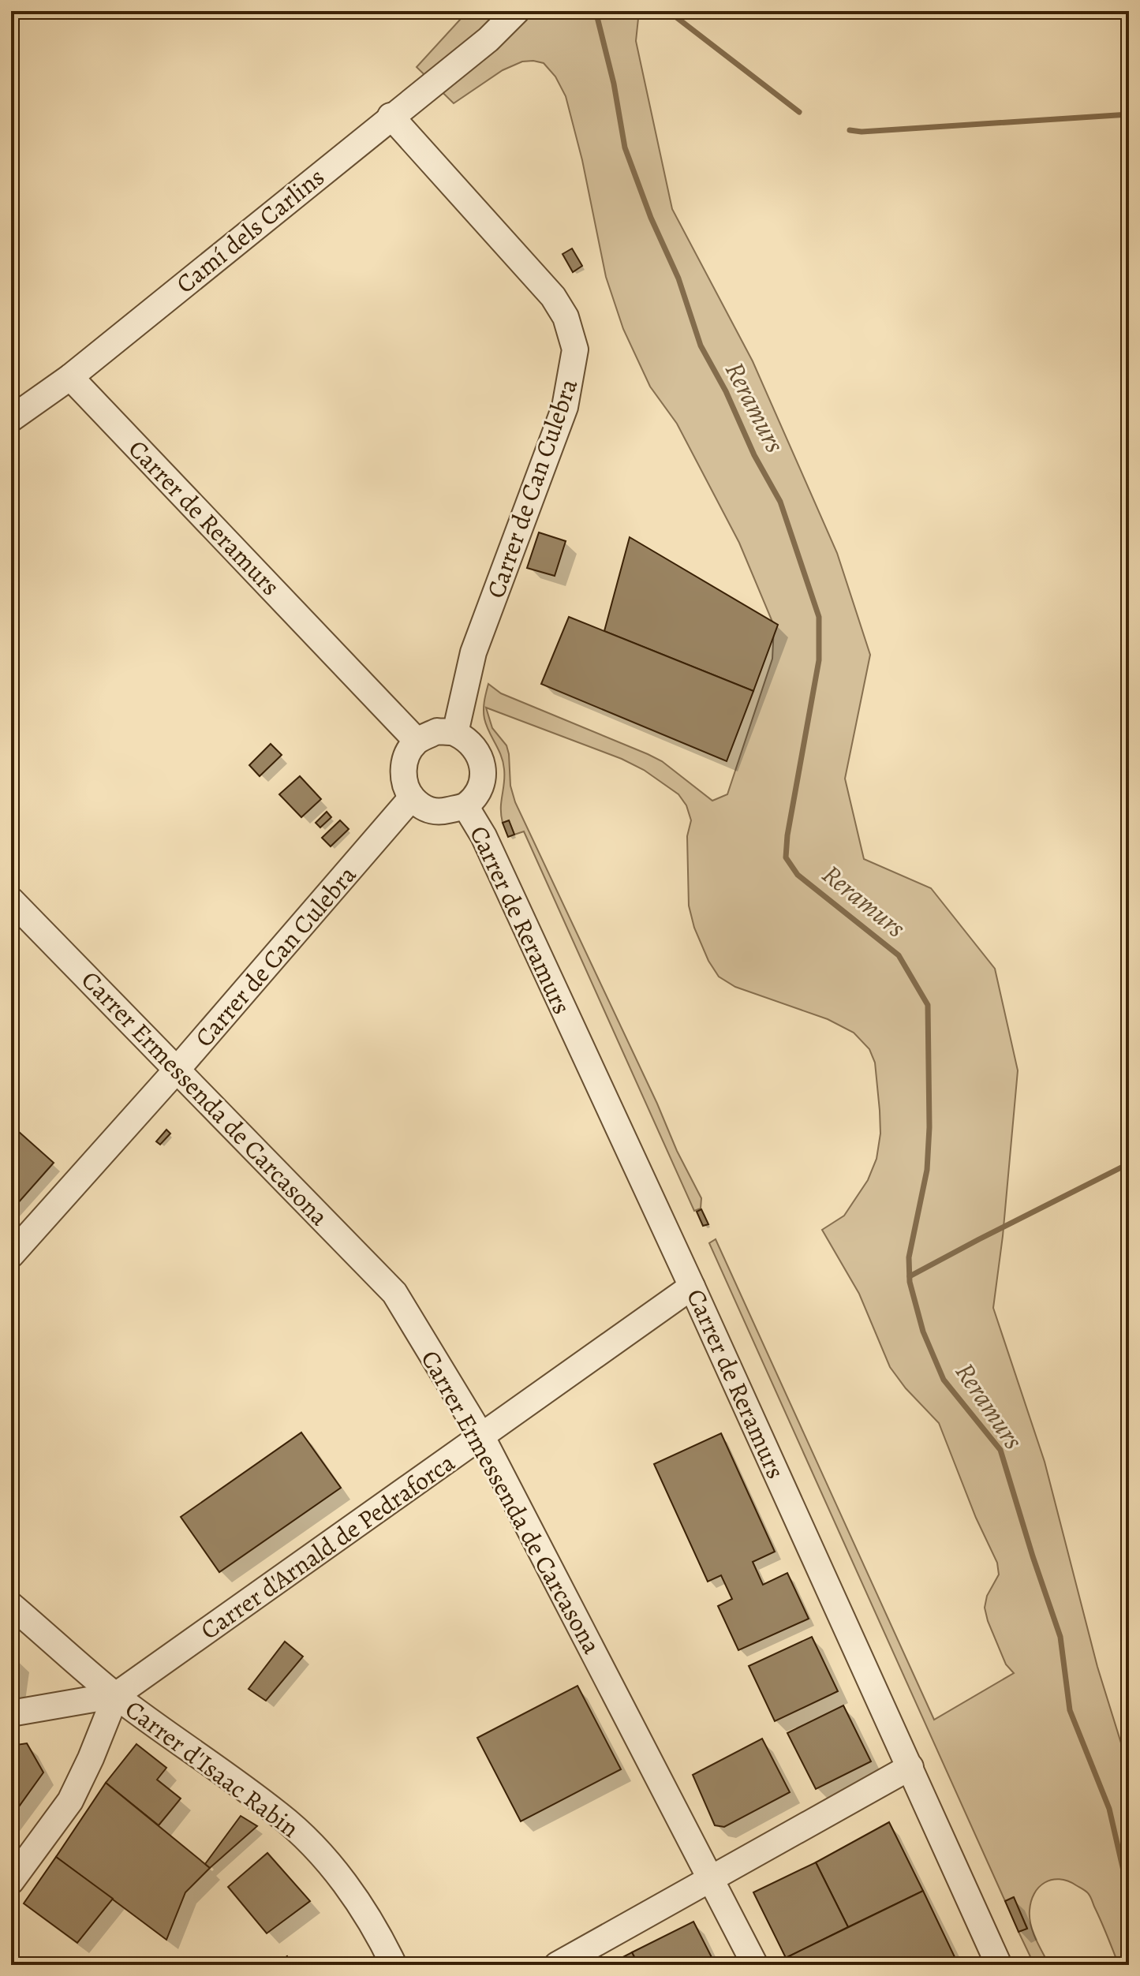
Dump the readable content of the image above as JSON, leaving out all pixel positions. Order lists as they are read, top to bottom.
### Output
{
  "streets": {
    "street": [
      "Camí dels Carlins",
      "Carrer de Can Culebra",
      "Carrer de Reramurs",
      "Carrer Ermessenda de Carcasona",
      "Carrer d'Arnald de Pedraforca",
      "Carrer d'Isaac Rabin"
    ]
  },
  "crossings": [
    ["Camí dels Carlins", "Carrer de Can Culebra"],
    ["Camí dels Carlins", "Carrer de Reramurs"],
    ["Carrer de Can Culebra", "Carrer de Reramurs"],
    ["Carrer de Can Culebra", "Carrer Ermessenda de Carcasona"],
    ["Carrer de Reramurs", "Carrer d'Arnald de Pedraforca"],
    ["Carrer Ermessenda de Carcasona", "Carrer d'Arnald de Pedraforca"],
    ["Carrer d'Arnald de Pedraforca", "Carrer d'Isaac Rabin"]
  ],
  "water": ["Reramurs"]
}
